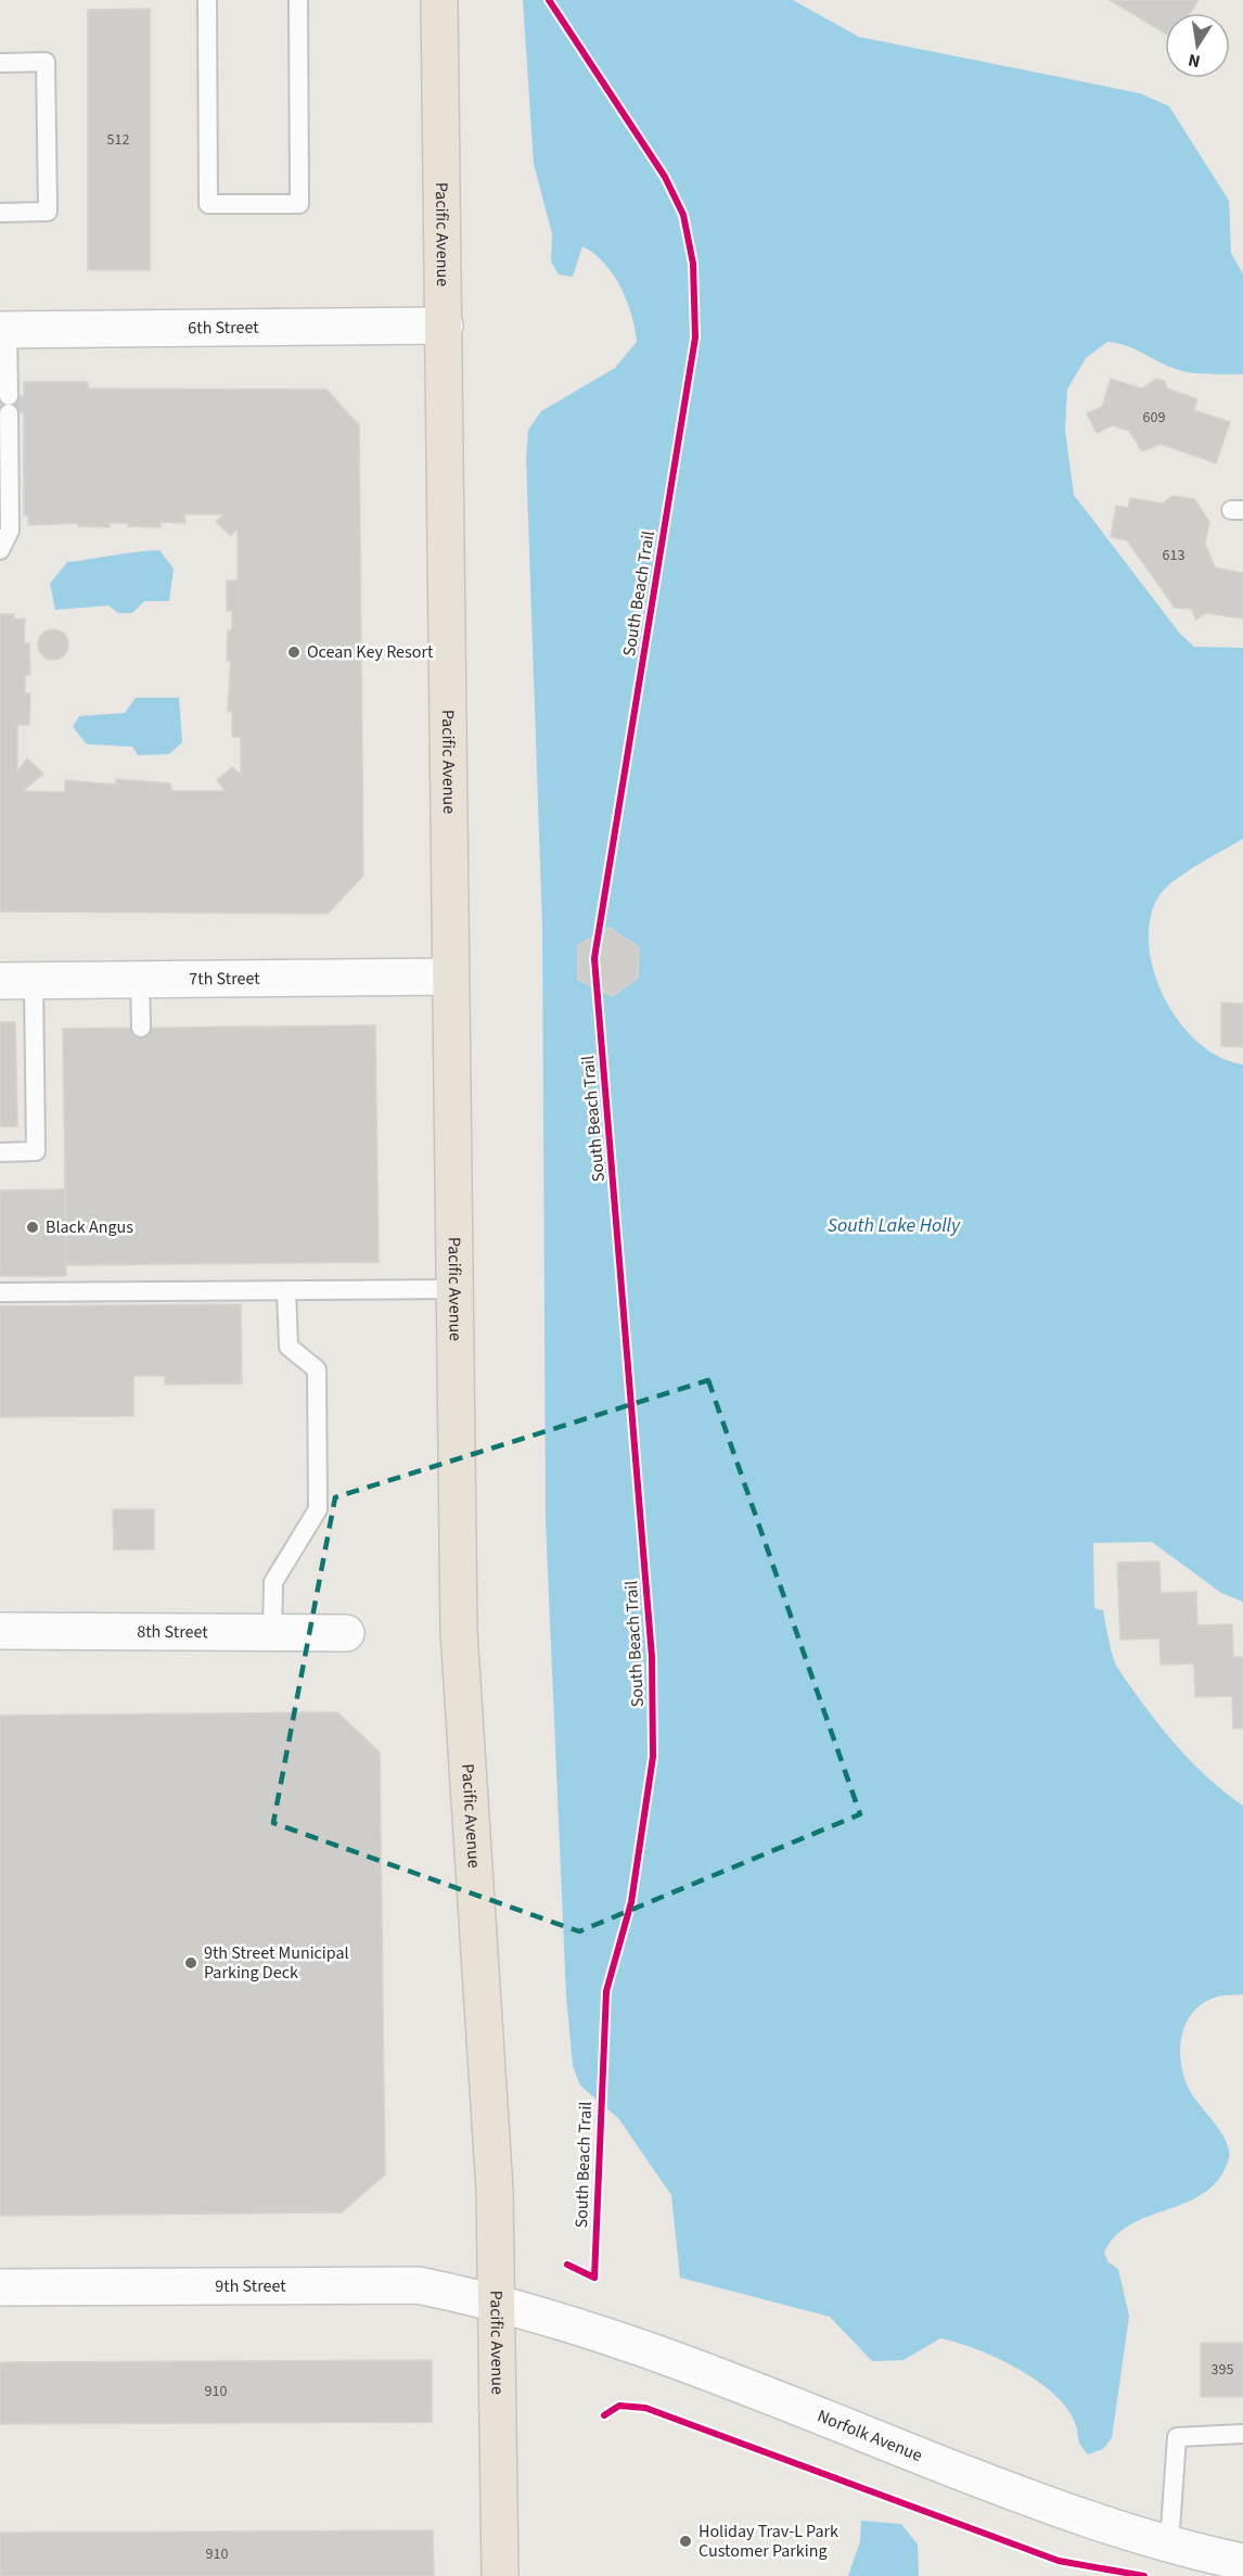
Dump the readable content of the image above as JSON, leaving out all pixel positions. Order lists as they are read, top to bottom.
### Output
{
  "streets": {
    "highway": ["Pacific Avenue"],
    "main road": [
      "6th Street",
      "7th Street",
      "8th Street",
      "9th Street",
      "Norfolk Avenue"
    ],
    "cycle path": ["South Beach Trail"]
  },
  "crossings": [
    ["Pacific Avenue", "6th Street"],
    ["Pacific Avenue", "7th Street"],
    ["Pacific Avenue", "9th Street"],
    ["Pacific Avenue", "Norfolk Avenue"],
    ["9th Street", "Norfolk Avenue"]
  ],
  "water": ["South Lake Holly"],
  "places": [
    "Ocean Key Resort",
    "Black Angus",
    "9th Street Municipal Parking Deck",
    "Holiday Trav-L Park Customer Parking"
  ],
  "house_numbers": [
    "512",
    "609",
    "613",
    "395",
    "910",
    "910"
  ],
  "north": "bottom"
}
